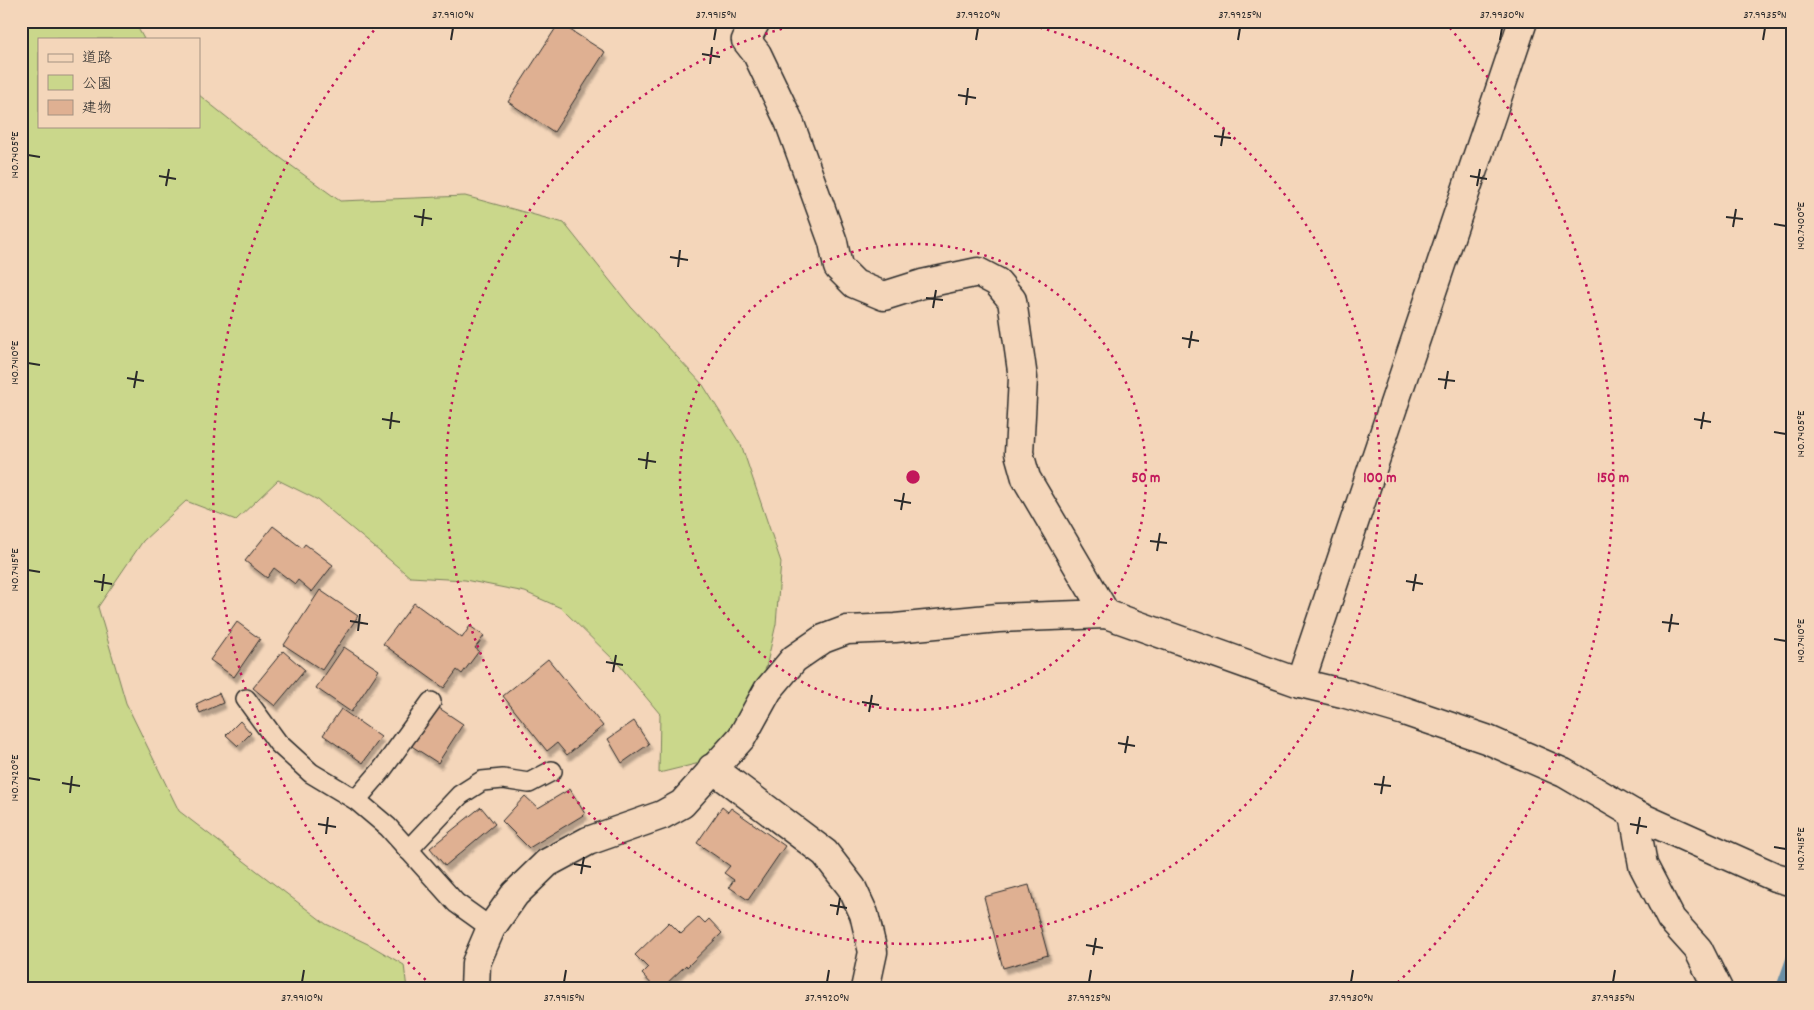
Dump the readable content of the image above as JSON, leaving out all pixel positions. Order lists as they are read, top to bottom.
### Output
{
  "legend": ["道路", "公園", "建物"],
  "coordinates": [
    "37.9910°N",
    "37.9915°N",
    "37.9920°N",
    "37.9925°N",
    "37.9930°N",
    "37.9935°N",
    "140.7405°E",
    "140.7400°E",
    "140.7410°E",
    "140.7415°E",
    "140.7420°E"
  ],
  "rings": ["50 m", "100 m", "150 m"]
}
